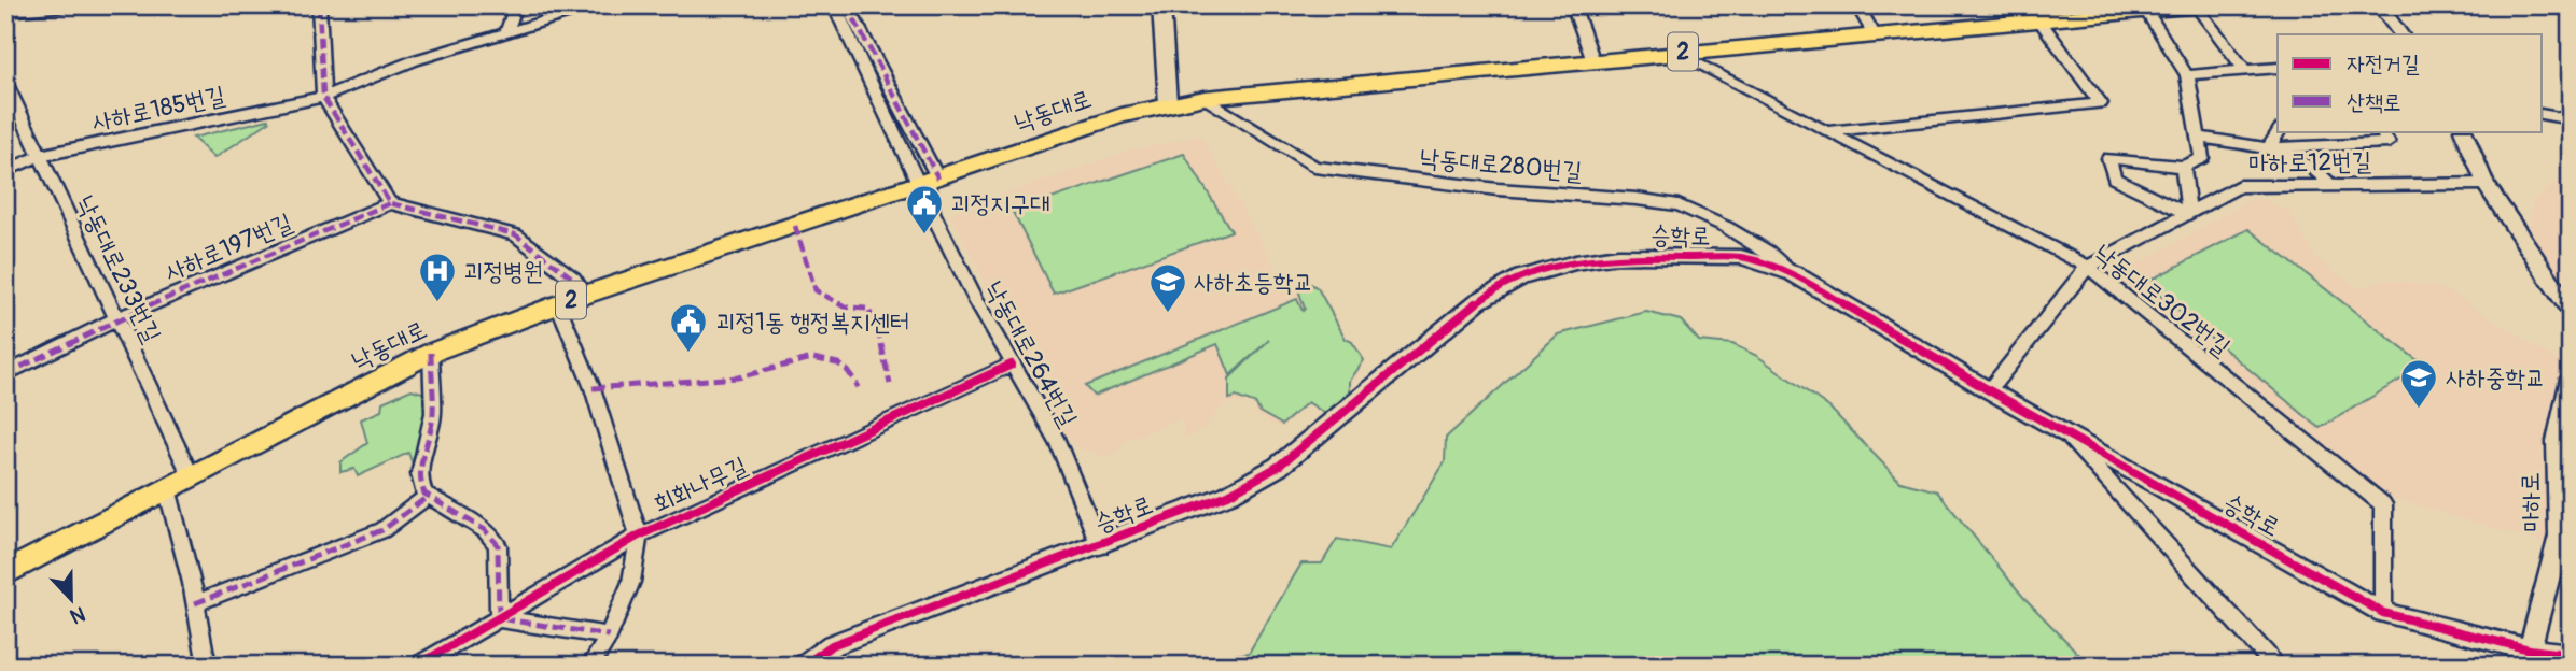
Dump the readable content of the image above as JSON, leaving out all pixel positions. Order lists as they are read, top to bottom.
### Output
{
  "streets": {
    "main road": ["2", "낙동대로"],
    "street": [
      "사하로185번길",
      "마하로12번길",
      "낙동대로280번길",
      "승학로",
      "사하로197번길",
      "낙동대로233번길",
      "낙동대로302번길",
      "낙동대로264번길",
      "회화나무길",
      "마하로"
    ]
  },
  "crossings": [
    ["사하로185번길", "낙동대로233번길"],
    ["낙동대로", "낙동대로280번길"],
    ["낙동대로", "낙동대로233번길"],
    ["낙동대로", "낙동대로302번길"],
    ["낙동대로", "낙동대로264번길"],
    ["마하로12번길", "승학로"],
    ["마하로12번길", "낙동대로302번길"],
    ["낙동대로280번길", "승학로"],
    ["승학로", "낙동대로302번길"],
    ["승학로", "낙동대로264번길"],
    ["승학로", "마하로"],
    ["사하로197번길", "낙동대로233번길"],
    ["낙동대로264번길", "회화나무길"]
  ],
  "places": {
    "public building": ["괴정지구대", "괴정1동 행정복지센터"],
    "hospital": ["괴정병원"],
    "school or university": ["사하초등학교", "사하중학교"]
  },
  "legend": ["자전거길", "산책로"],
  "north": "bottom"
}
